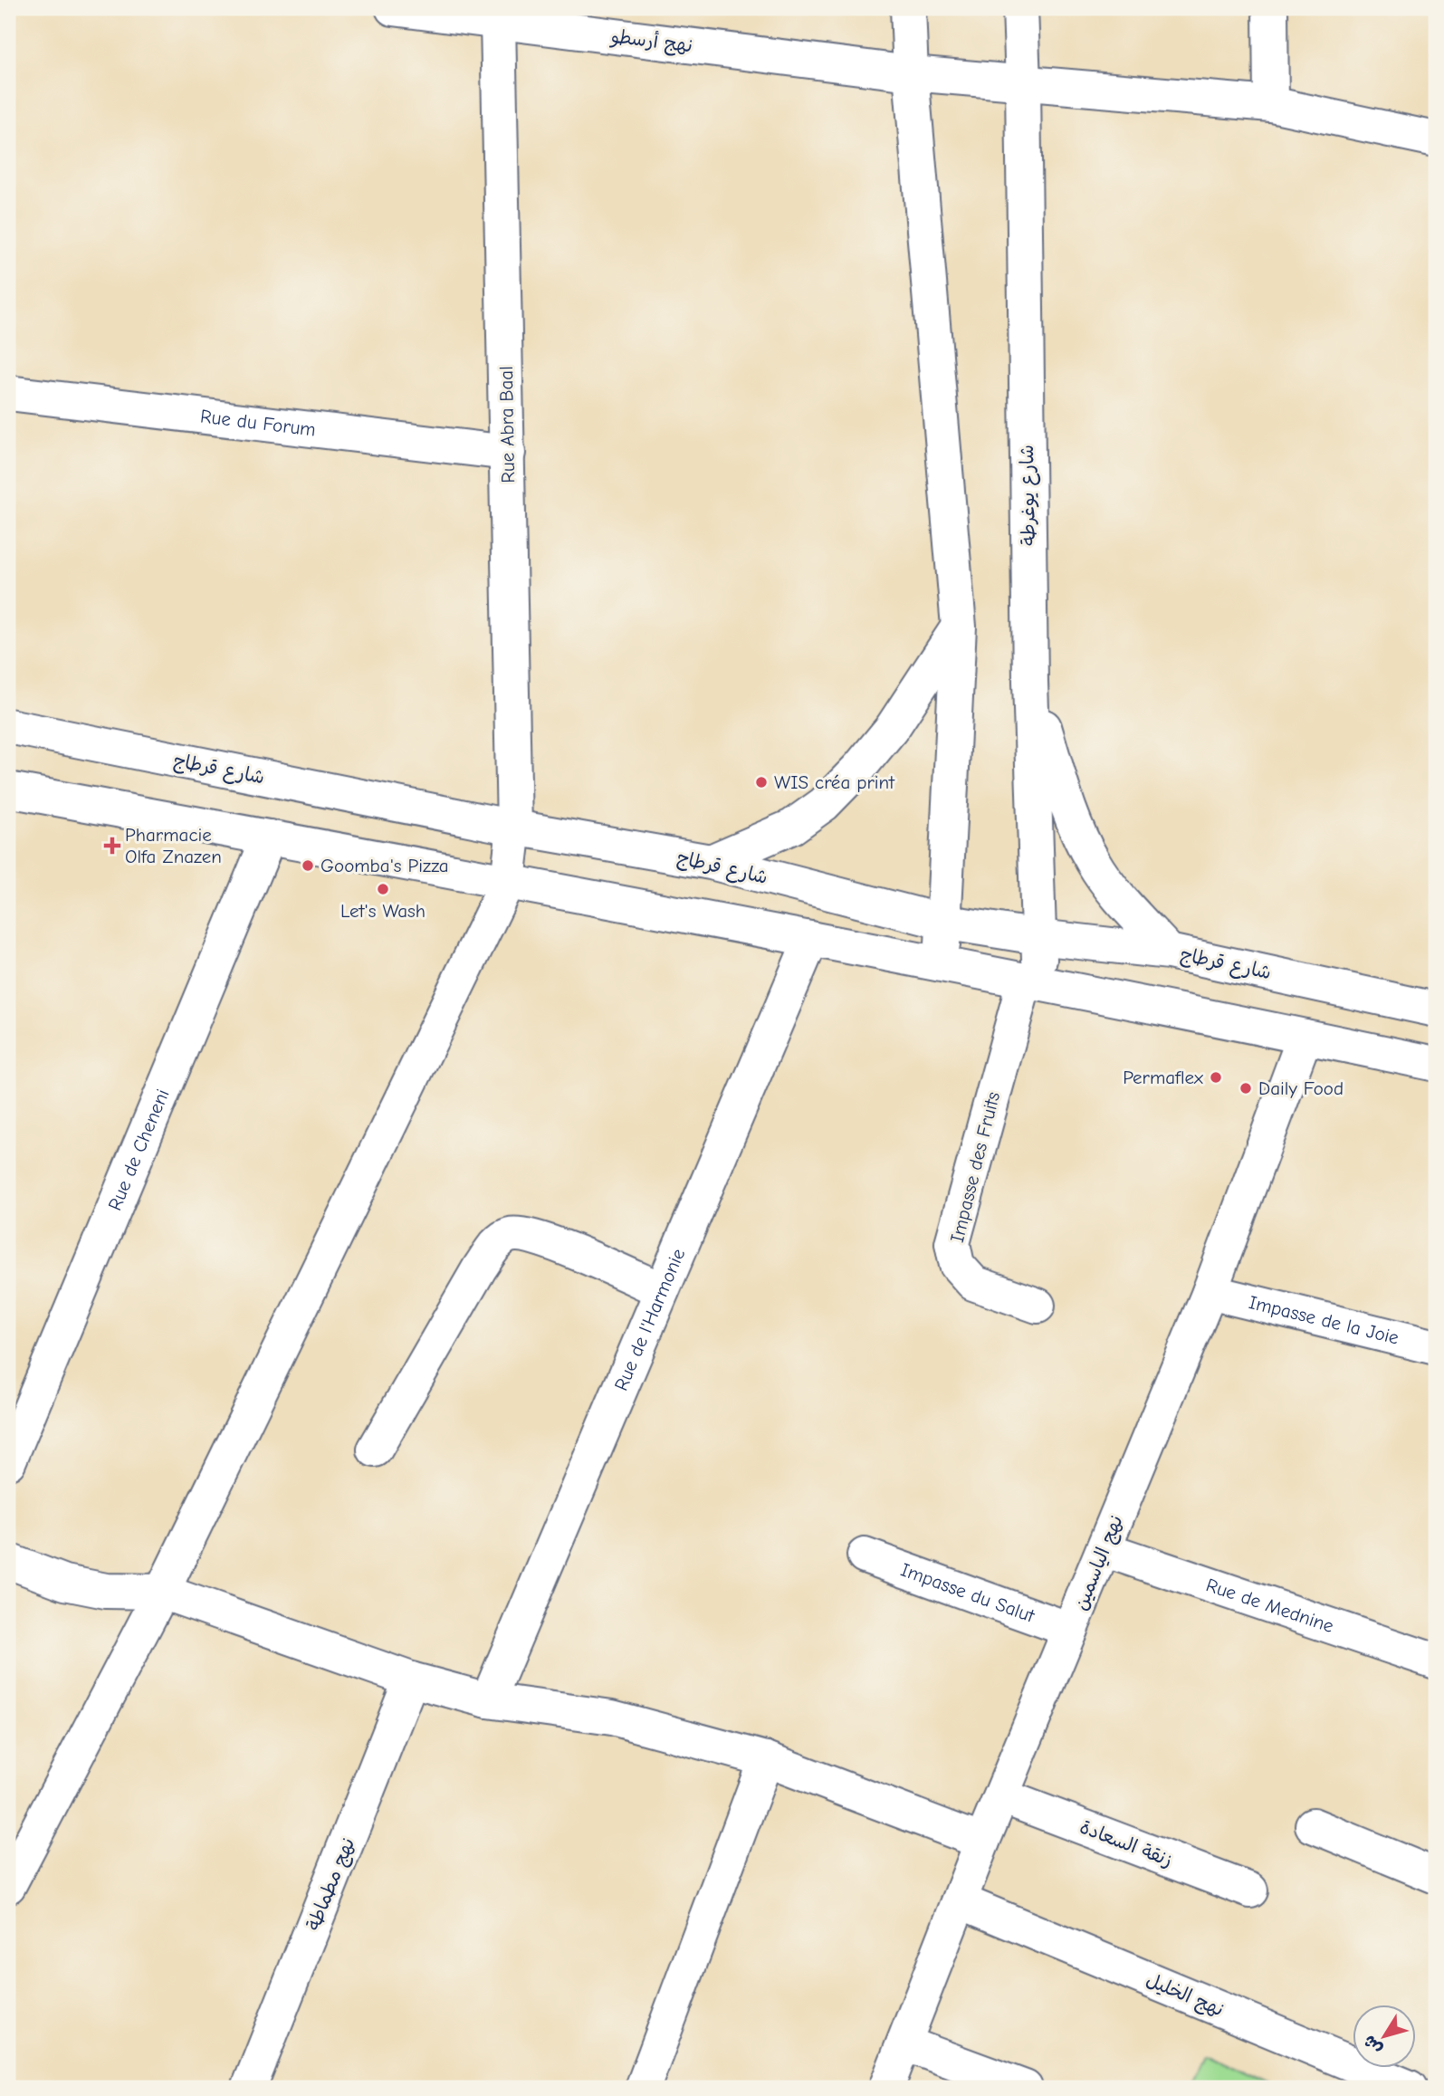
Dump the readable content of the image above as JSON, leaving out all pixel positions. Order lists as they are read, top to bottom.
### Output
{
  "streets": {
    "street": [
      "نهج أرسطو",
      "Rue du Forum",
      "Rue Abra Baal",
      "شارع يوغرطة",
      "شارع قرطاج",
      "Rue de Cheneni",
      "Impasse des Fruits",
      "Rue de l'Harmonie",
      "Impasse de la Joie",
      "نهج الياسمين",
      "Impasse du Salut",
      "Rue de Mednine",
      "زنقة السعادة",
      "نهج مطماطة",
      "نهج الخليل"
    ]
  },
  "crossings": [
    ["نهج أرسطو", "Rue Abra Baal"],
    ["نهج أرسطو", "شارع يوغرطة"],
    ["Rue du Forum", "Rue Abra Baal"],
    ["Rue Abra Baal", "شارع قرطاج"],
    ["شارع يوغرطة", "شارع قرطاج"],
    ["شارع يوغرطة", "Impasse des Fruits"],
    ["Impasse de la Joie", "نهج الياسمين"],
    ["نهج الياسمين", "Impasse du Salut"],
    ["نهج الياسمين", "Rue de Mednine"],
    ["نهج الياسمين", "زنقة السعادة"],
    ["نهج الياسمين", "نهج الخليل"]
  ],
  "places": {
    "other": [
      "WIS créa print",
      "Goomba's Pizza",
      "Let's Wash",
      "Permaflex",
      "Daily Food"
    ],
    "health": ["Pharmacie Olfa Znazen"]
  },
  "north": "bottom left"
}
